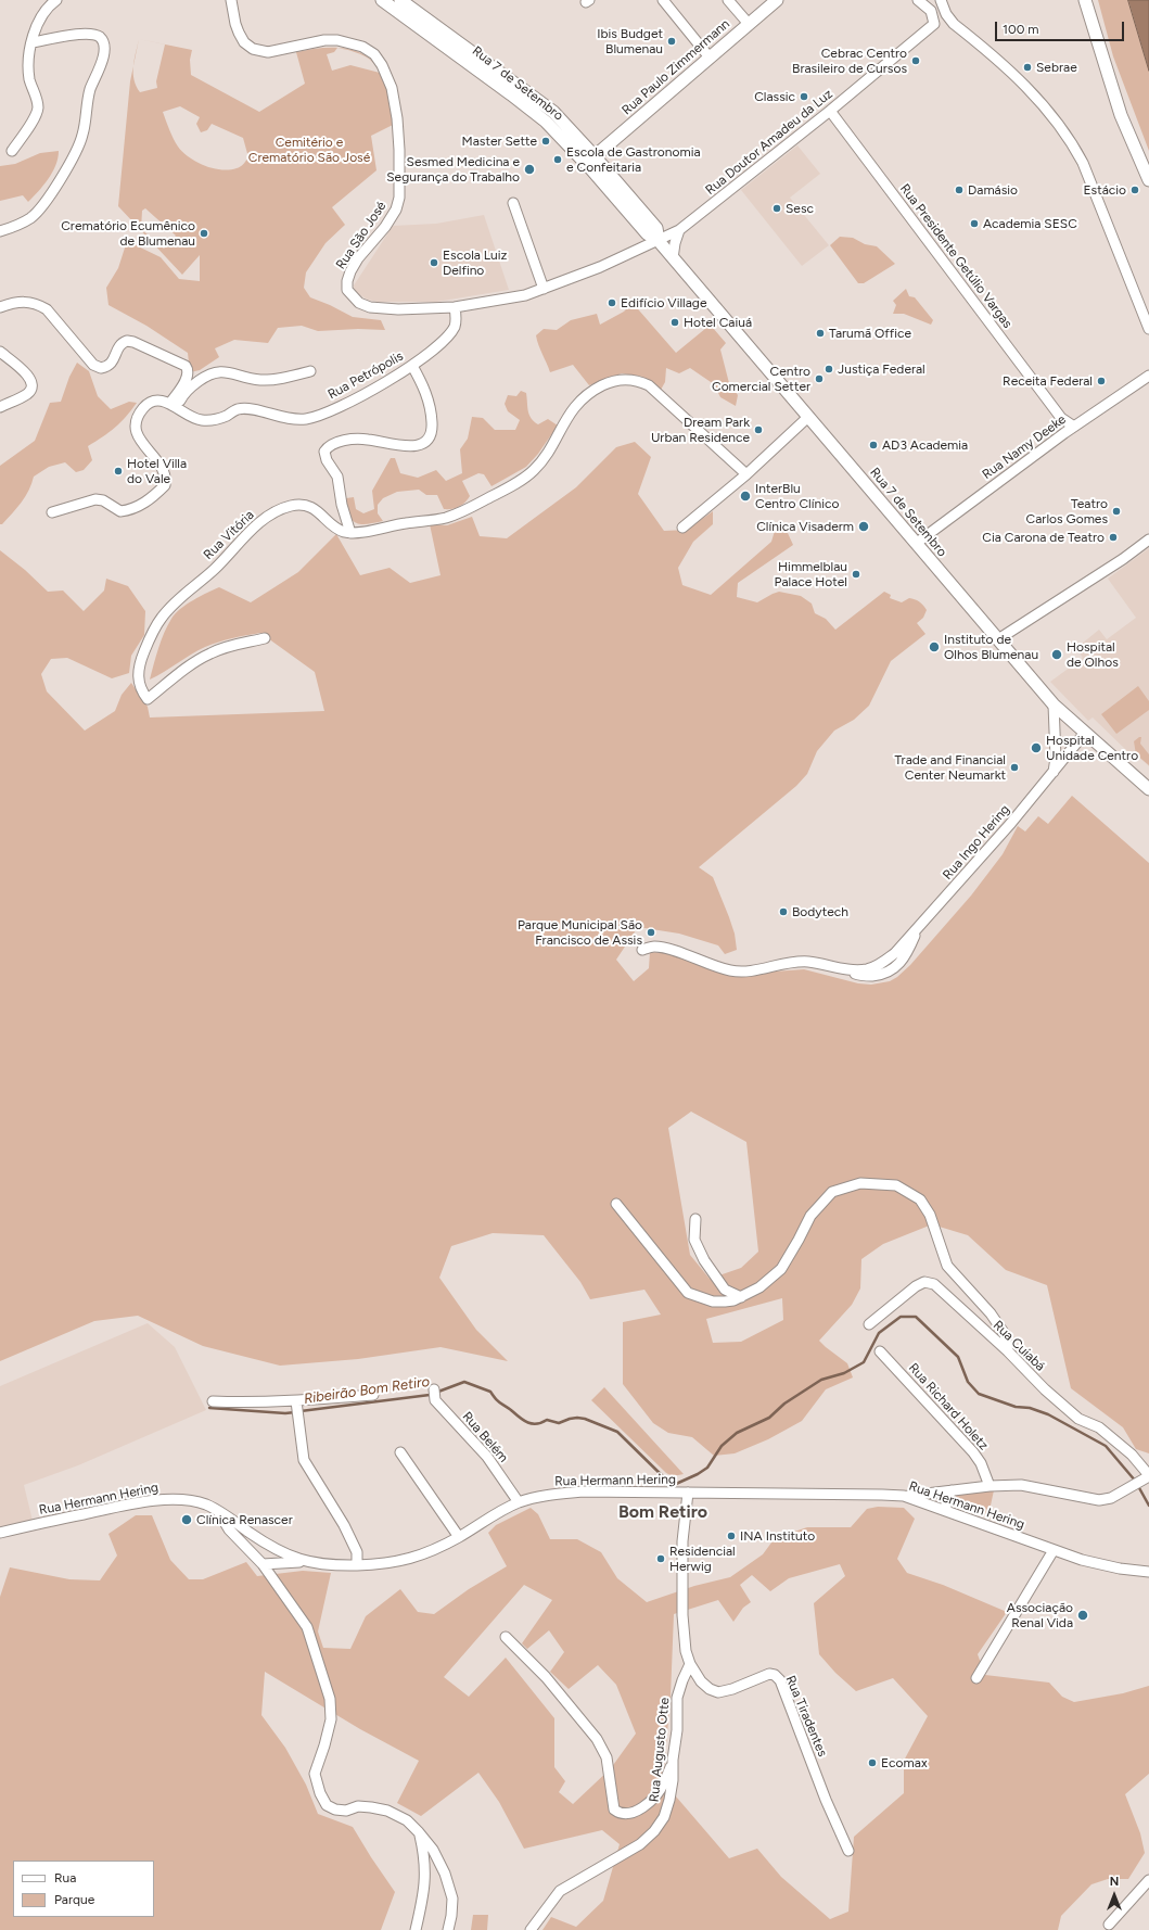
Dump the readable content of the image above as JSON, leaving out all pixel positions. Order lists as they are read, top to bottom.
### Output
{
  "streets": {
    "main road": ["Rua Paulo Zimmermann", "Rua 7 de Setembro"],
    "street": [
      "Rua Doutor Amadeu da Luz",
      "Rua São José",
      "Rua Presidente Getúlio Vargas",
      "Rua Petrópolis",
      "Rua Namy Deeke",
      "Rua Vitória",
      "Rua Ingo Hering",
      "Rua Cuiabá",
      "Rua Richard Holetz",
      "Rua Belém",
      "Rua Hermann Hering",
      "Rua Tiradentes",
      "Rua Augusto Otte"
    ]
  },
  "crossings": [
    ["Rua Paulo Zimmermann", "Rua 7 de Setembro"],
    ["Rua 7 de Setembro", "Rua Doutor Amadeu da Luz"],
    ["Rua 7 de Setembro", "Rua São José"],
    ["Rua 7 de Setembro", "Rua Namy Deeke"],
    ["Rua 7 de Setembro", "Rua Ingo Hering"],
    ["Rua Doutor Amadeu da Luz", "Rua São José"],
    ["Rua Doutor Amadeu da Luz", "Rua Presidente Getúlio Vargas"],
    ["Rua São José", "Rua Petrópolis"],
    ["Rua Presidente Getúlio Vargas", "Rua Namy Deeke"],
    ["Rua Belém", "Rua Hermann Hering"],
    ["Rua Hermann Hering", "Rua Tiradentes"],
    ["Rua Tiradentes", "Rua Augusto Otte"]
  ],
  "districts": ["Bom Retiro"],
  "water": ["Ribeirão Bom Retiro"],
  "parks": ["Cemitério e Crematório São José"],
  "places": [
    "Ibis Budget Blumenau",
    "Cebrac Centro Brasileiro de Cursos",
    "Sebrae",
    "Classic",
    "Master Sette",
    "Escola de Gastronomia e Confeitaria",
    "Sesmed Medicina e Segurança do Trabalho",
    "Damásio",
    "Estácio",
    "Sesc",
    "Academia SESC",
    "Crematório Ecumênico de Blumenau",
    "Escola Luiz Delfino",
    "Edifício Village",
    "Hotel Caiuá",
    "Tarumã Office",
    "Justiça Federal",
    "Centro Comercial Setter",
    "Receita Federal",
    "Dream Park Urban Residence",
    "AD3 Academia",
    "Hotel Villa do Vale",
    "InterBlu Centro Clínico",
    "Teatro Carlos Gomes",
    "Clínica Visaderm",
    "Cia Carona de Teatro",
    "Himmelblau Palace Hotel",
    "Instituto de Olhos Blumenau",
    "Hospital de Olhos",
    "Hospital Unidade Centro",
    "Trade and Financial Center Neumarkt",
    "Bodytech",
    "Parque Municipal São Francisco de Assis",
    "Clínica Renascer",
    "INA Instituto",
    "Residencial Herwig",
    "Associação Renal Vida",
    "Ecomax"
  ],
  "legend": ["Rua", "Parque"],
  "scale_bar": "100 m",
  "north": "top"
}
